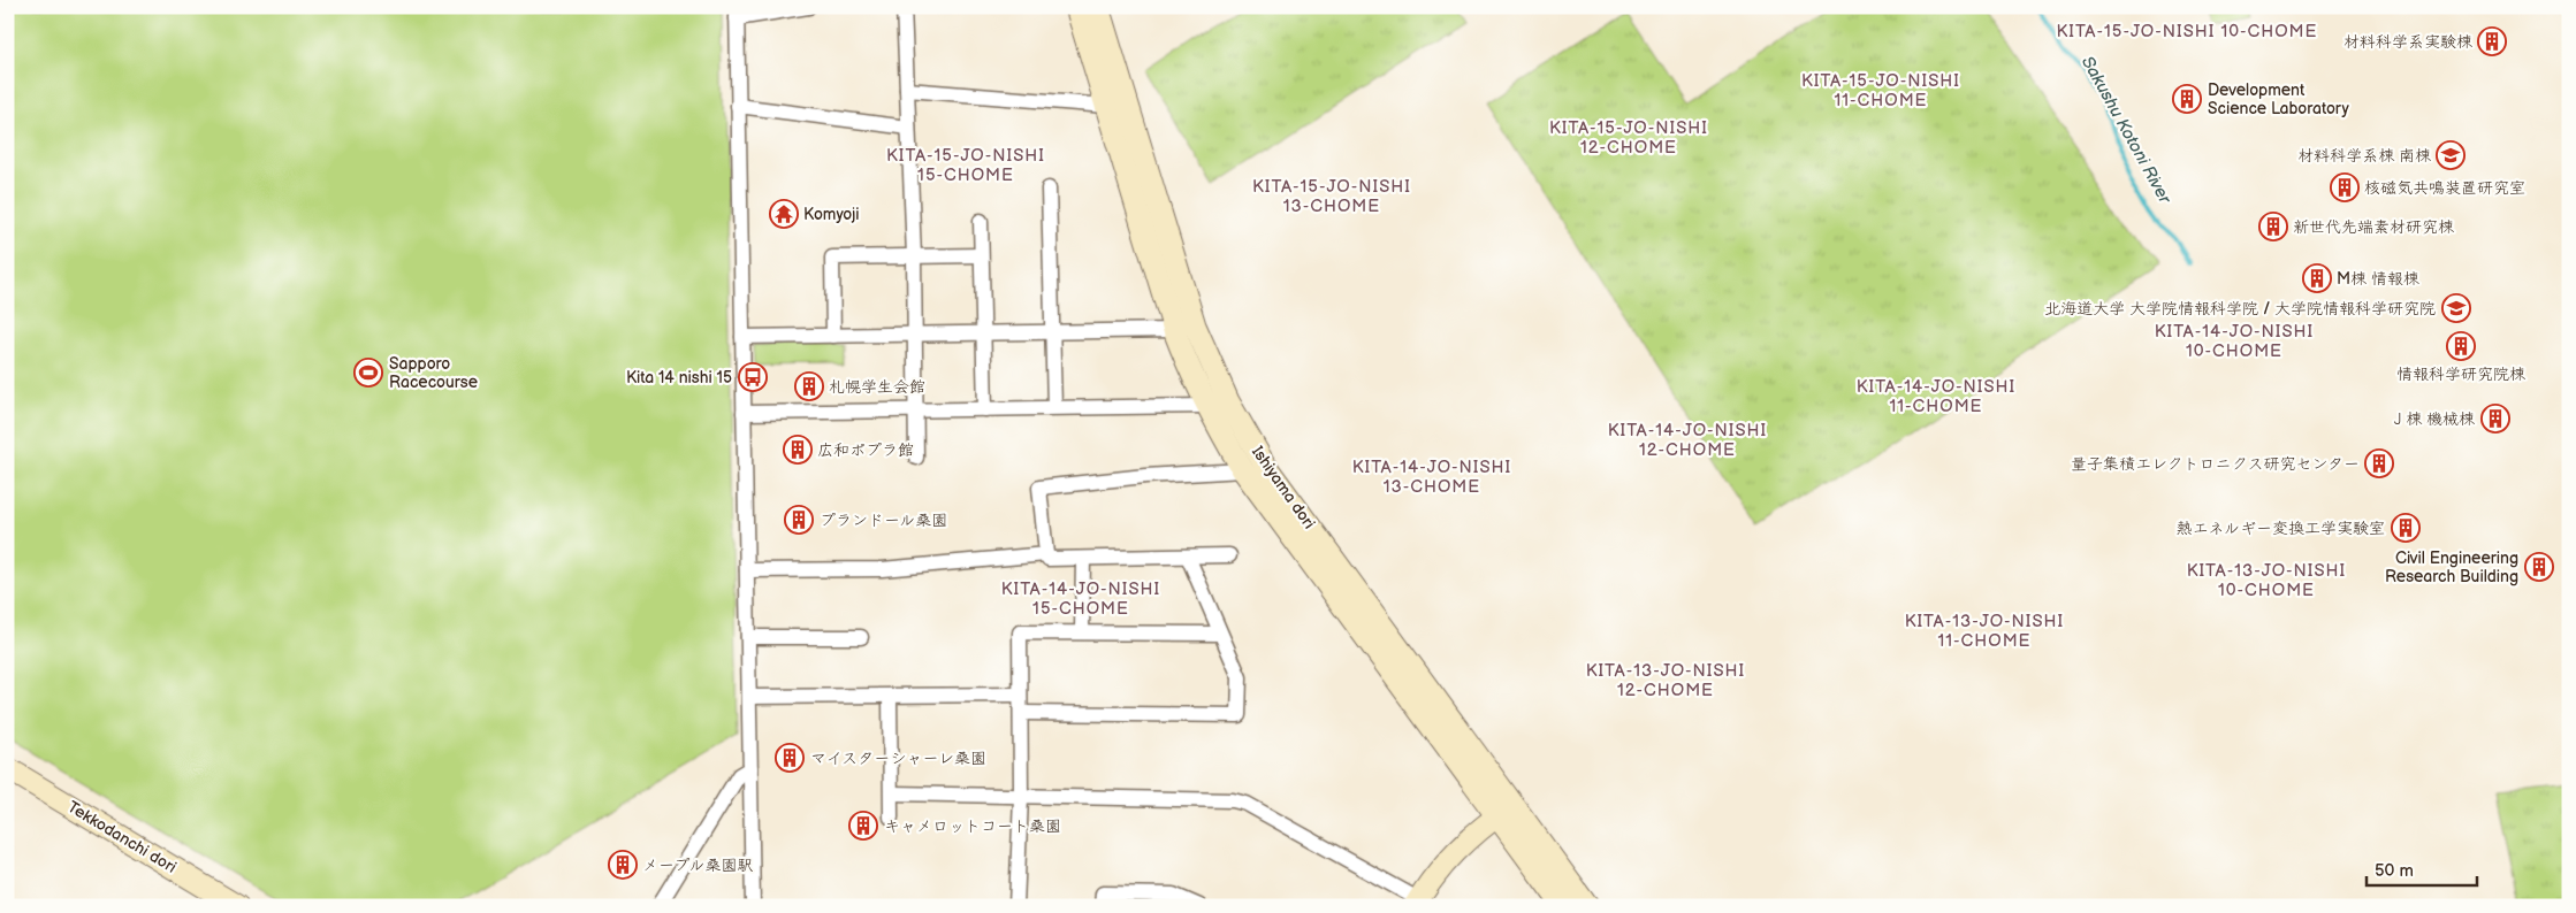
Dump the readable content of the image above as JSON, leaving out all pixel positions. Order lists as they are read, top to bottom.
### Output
{
  "streets": {
    "main road": ["Ishiyama dori", "Tekkodanchi dori"]
  },
  "districts": [
    "KITA-15-JO-NISHI 10-CHOME",
    "KITA-15-JO-NISHI 11-CHOME",
    "KITA-15-JO-NISHI 12-CHOME",
    "KITA-15-JO-NISHI 15-CHOME",
    "KITA-15-JO-NISHI 13-CHOME",
    "KITA-14-JO-NISHI 10-CHOME",
    "KITA-14-JO-NISHI 11-CHOME",
    "KITA-14-JO-NISHI 12-CHOME",
    "KITA-14-JO-NISHI 13-CHOME",
    "KITA-13-JO-NISHI 10-CHOME",
    "KITA-14-JO-NISHI 15-CHOME",
    "KITA-13-JO-NISHI 11-CHOME",
    "KITA-13-JO-NISHI 12-CHOME"
  ],
  "water": ["Sakushu Kotoni River"],
  "places": {
    "building": [
      "材料科学系実験棟",
      "Development Science Laboratory",
      "核磁気共鳴装置研究室",
      "新世代先端素材研究棟",
      "M棟 情報棟",
      "情報科学研究院棟",
      "札幌学生会館",
      "Ｊ棟 機械棟",
      "広和ポプラ館",
      "量子集積エレクトロニクス研究センター",
      "プランドール桑園",
      "熱エネルギー変換工学実験室",
      "Civil Engineering Research Building",
      "マイスターシャーレ桑園",
      "キャメロットコート桑園",
      "メープル桑園駅"
    ],
    "school or university": ["材料科学系棟 南棟", "北海道大学 大学院情報科学院 / 大学院情報科学研究院"],
    "temple": ["Komyoji"],
    "sports": ["Sapporo Racecourse"],
    "bus stop": ["Kita 14 nishi 15"]
  },
  "scale_bar": "50 m"
}
